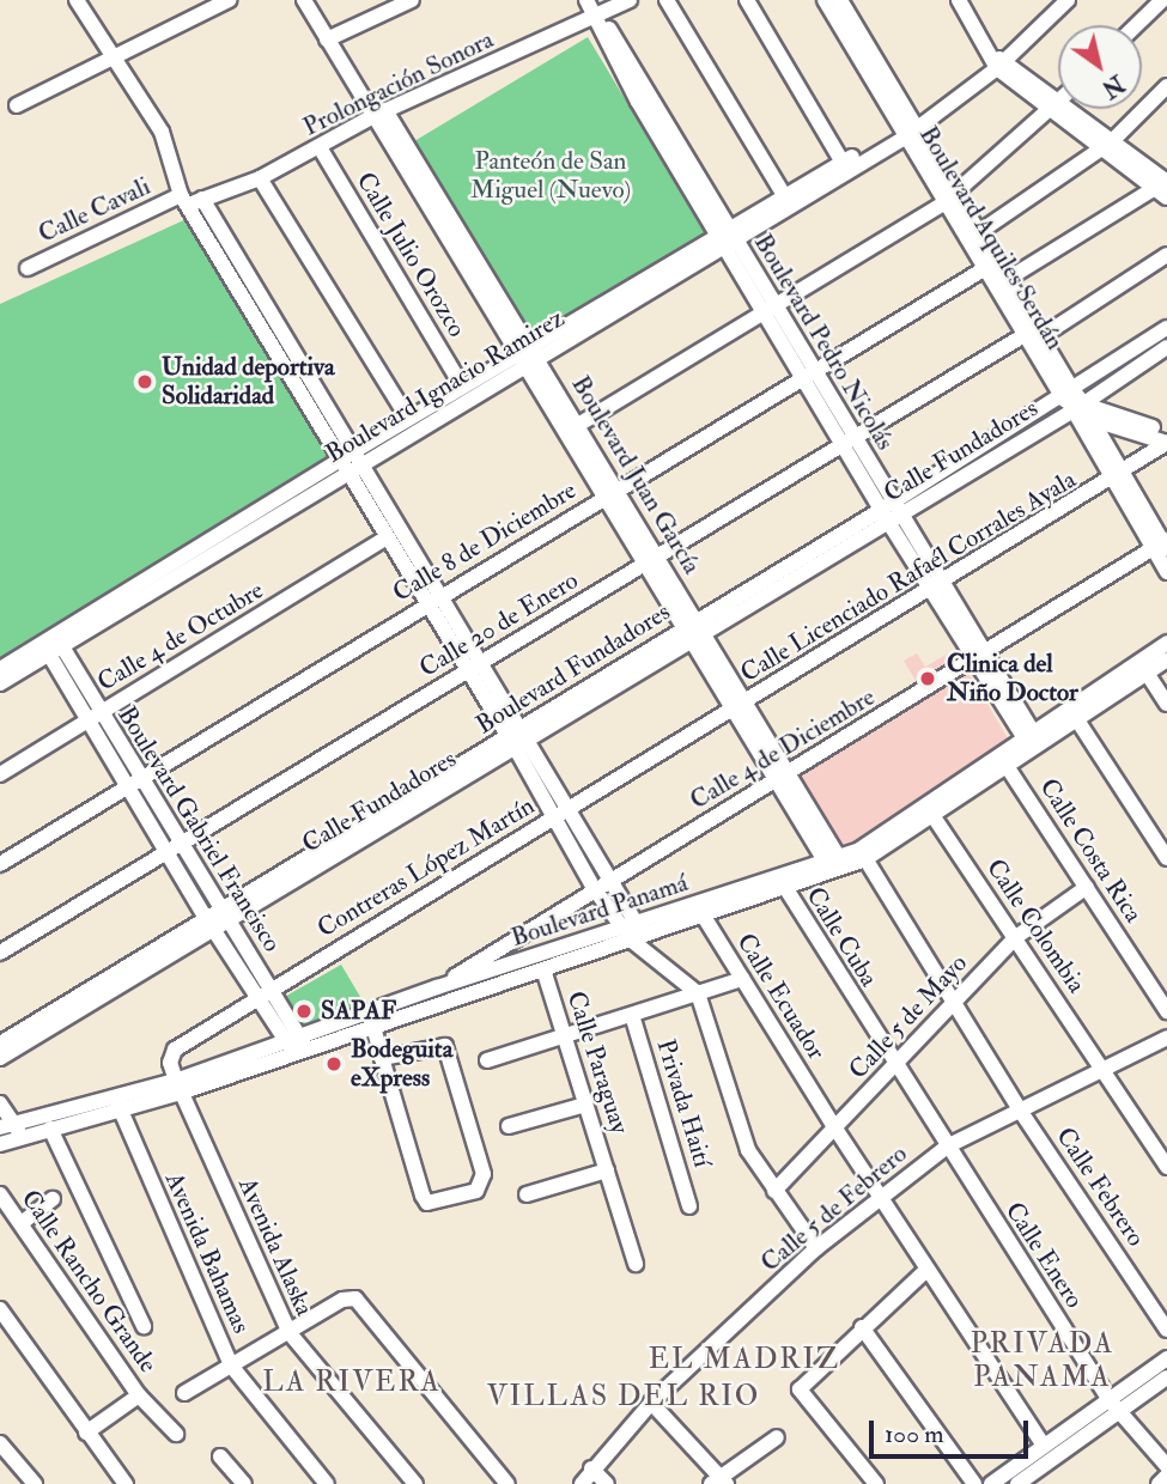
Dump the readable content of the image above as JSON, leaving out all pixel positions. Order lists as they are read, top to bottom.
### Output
{
  "streets": {
    "street": [
      "Prolongación Sonora",
      "Calle Cavali",
      "Boulevard Aquiles Serdán",
      "Calle Julio Orozco",
      "Boulevard Pedro Nicolás",
      "Boulevard Ignacio Ramirez",
      "Calle Fundadores",
      "Boulevard Juan García",
      "Calle 8 de Diciembre",
      "Calle Licenciado Rafaél Corrales Ayala",
      "Calle 20 de Enero",
      "Calle 4 de Octubre",
      "Calle 4 de Diciembre",
      "Boulevard Gabriel Francisco",
      "Calle Costa Rica",
      "Contreras López Martín",
      "Boulevard Panamá",
      "Calle Colombia",
      "Calle Cuba",
      "Calle Ecuador",
      "Calle 5 de Mayo",
      "Calle Paraguay",
      "Privada Haití",
      "Calle Febrero",
      "Calle 5 de Febrero",
      "Avenida Alaska",
      "Avenida Bahamas",
      "Calle Enero",
      "Calle Rancho Grande"
    ]
  },
  "crossings": [
    ["Prolongación Sonora", "Calle Cavali"],
    ["Prolongación Sonora", "Calle Julio Orozco"],
    ["Prolongación Sonora", "Boulevard Pedro Nicolás"],
    ["Prolongación Sonora", "Boulevard Juan García"],
    ["Boulevard Aquiles Serdán", "Boulevard Ignacio Ramirez"],
    ["Boulevard Aquiles Serdán", "Calle 8 de Diciembre"],
    ["Boulevard Aquiles Serdán", "Calle 20 de Enero"],
    ["Calle Julio Orozco", "Boulevard Ignacio Ramirez"],
    ["Boulevard Pedro Nicolás", "Boulevard Ignacio Ramirez"],
    ["Boulevard Pedro Nicolás", "Calle Fundadores"],
    ["Boulevard Pedro Nicolás", "Calle 8 de Diciembre"],
    ["Boulevard Pedro Nicolás", "Calle Licenciado Rafaél Corrales Ayala"],
    ["Boulevard Pedro Nicolás", "Calle 20 de Enero"],
    ["Boulevard Pedro Nicolás", "Calle 4 de Diciembre"],
    ["Boulevard Pedro Nicolás", "Boulevard Panamá"],
    ["Boulevard Ignacio Ramirez", "Boulevard Juan García"],
    ["Boulevard Ignacio Ramirez", "Boulevard Gabriel Francisco"],
    ["Calle Fundadores", "Boulevard Juan García"],
    ["Calle Fundadores", "Boulevard Gabriel Francisco"],
    ["Boulevard Juan García", "Calle 8 de Diciembre"],
    ["Boulevard Juan García", "Calle Licenciado Rafaél Corrales Ayala"],
    ["Boulevard Juan García", "Calle 20 de Enero"],
    ["Boulevard Juan García", "Calle 4 de Diciembre"],
    ["Boulevard Juan García", "Contreras López Martín"],
    ["Boulevard Juan García", "Boulevard Panamá"],
    ["Calle 8 de Diciembre", "Boulevard Gabriel Francisco"],
    ["Calle Licenciado Rafaél Corrales Ayala", "Contreras López Martín"],
    ["Calle 20 de Enero", "Boulevard Gabriel Francisco"],
    ["Calle 4 de Octubre", "Boulevard Gabriel Francisco"],
    ["Calle 4 de Diciembre", "Boulevard Panamá"],
    ["Boulevard Gabriel Francisco", "Contreras López Martín"],
    ["Boulevard Gabriel Francisco", "Boulevard Panamá"],
    ["Calle Costa Rica", "Boulevard Panamá"],
    ["Calle Costa Rica", "Calle 5 de Mayo"],
    ["Contreras López Martín", "Boulevard Panamá"],
    ["Contreras López Martín", "Avenida Alaska"],
    ["Boulevard Panamá", "Calle Colombia"],
    ["Boulevard Panamá", "Calle Cuba"],
    ["Boulevard Panamá", "Calle Ecuador"],
    ["Boulevard Panamá", "Calle Paraguay"],
    ["Boulevard Panamá", "Calle Febrero"],
    ["Boulevard Panamá", "Avenida Alaska"],
    ["Boulevard Panamá", "Avenida Bahamas"],
    ["Calle Colombia", "Calle 5 de Mayo"],
    ["Calle Colombia", "Calle 5 de Febrero"],
    ["Calle Cuba", "Calle 5 de Mayo"],
    ["Calle Cuba", "Calle 5 de Febrero"],
    ["Calle Cuba", "Calle Enero"],
    ["Calle Ecuador", "Calle 5 de Mayo"],
    ["Calle Ecuador", "Calle 5 de Febrero"],
    ["Calle 5 de Mayo", "Calle Febrero"],
    ["Calle Febrero", "Calle 5 de Febrero"],
    ["Calle 5 de Febrero", "Calle Enero"]
  ],
  "districts": [
    "PRIVADA PANAMA",
    "EL MADRIZ",
    "LA RIVERA",
    "VILLAS DEL RIO"
  ],
  "parks": ["Panteón de San Miguel (Nuevo)"],
  "places": [
    "Unidad deportiva Solidaridad",
    "Clinica del Niño Doctor",
    "SAPAF",
    "Bodeguita eXpress"
  ],
  "scale_bar": "100 m",
  "north": "bottom right"
}
